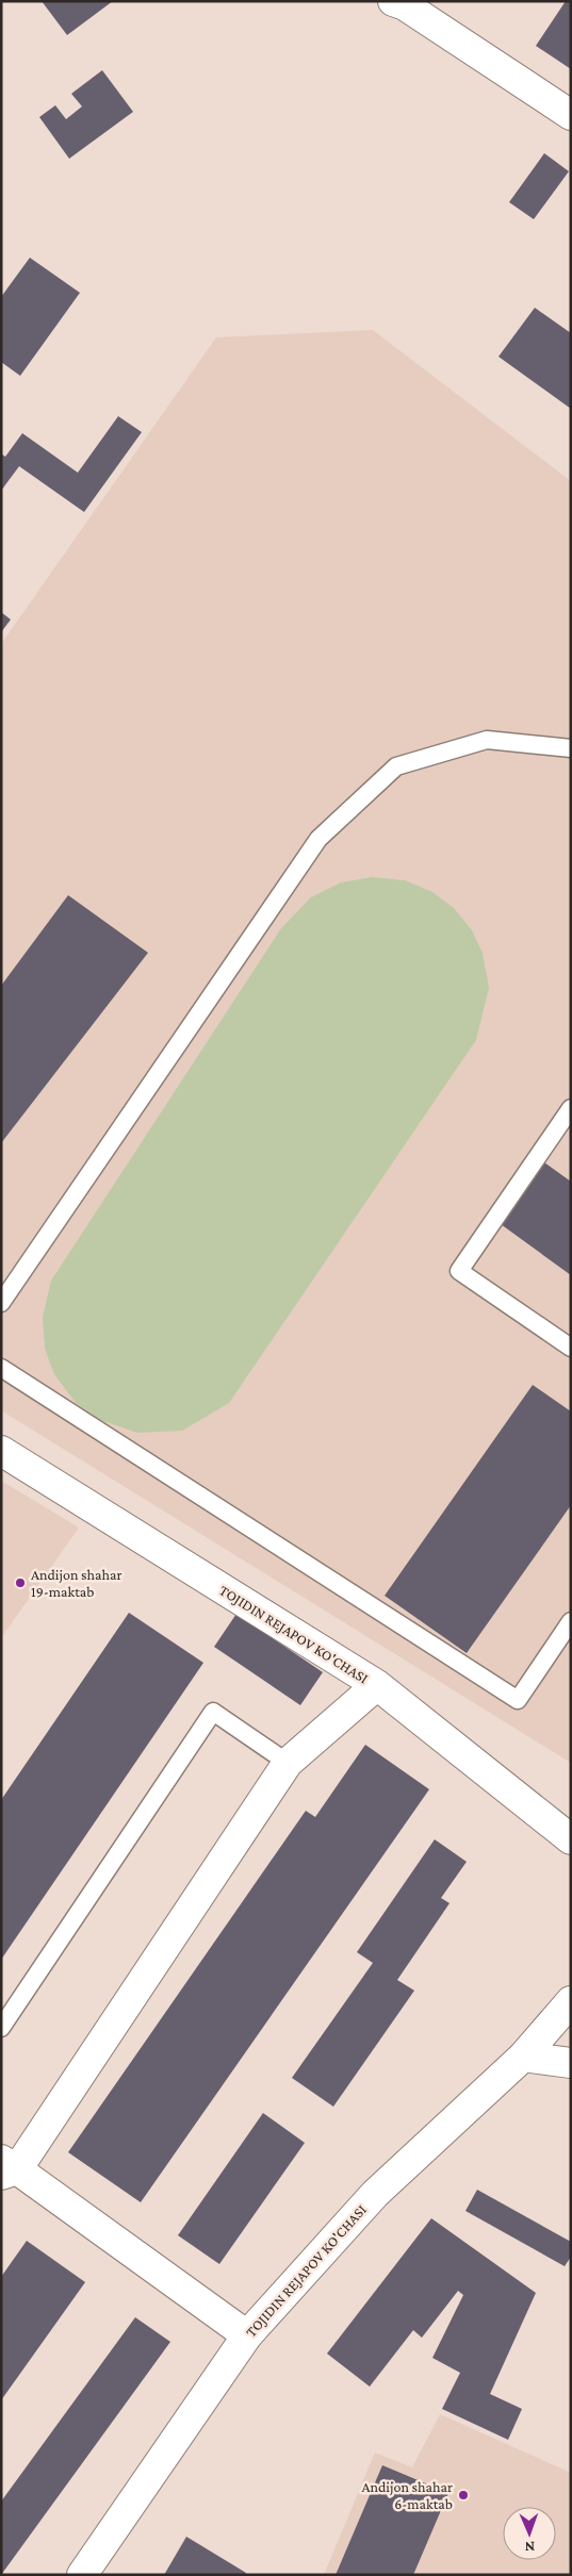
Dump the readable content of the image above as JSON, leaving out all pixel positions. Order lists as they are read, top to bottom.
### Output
{
  "streets": {
    "street": ["TOJIDIN REJAPOV KO'CHASI"]
  },
  "places": ["Andijon shahar 19-maktab", "Andijon shahar 6-maktab"],
  "north": "bottom"
}
